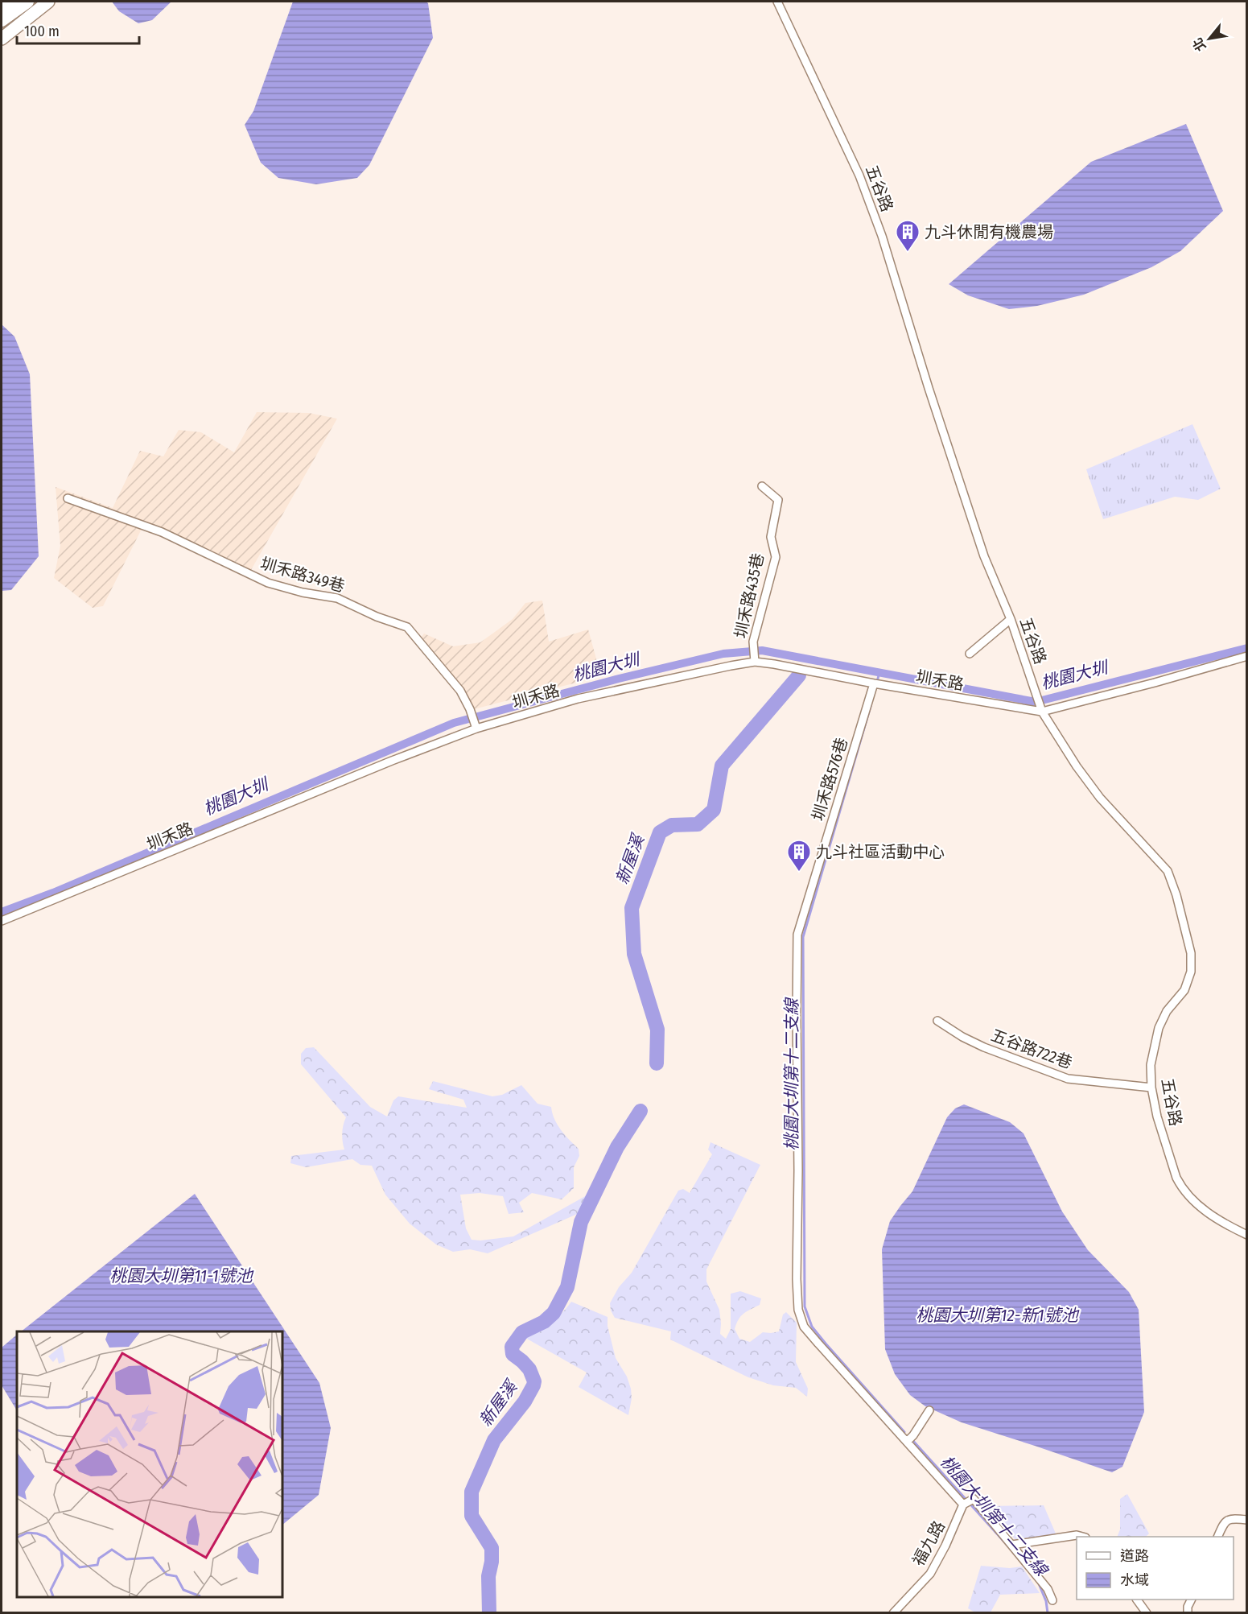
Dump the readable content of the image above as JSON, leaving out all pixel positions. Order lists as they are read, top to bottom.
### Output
{
  "streets": {
    "street": [
      "五谷路",
      "圳禾路349巷",
      "圳禾路435巷",
      "圳禾路",
      "圳禾路576巷",
      "五谷路722巷",
      "福九路"
    ]
  },
  "crossings": [
    ["五谷路", "圳禾路"],
    ["五谷路", "五谷路722巷"],
    ["圳禾路349巷", "圳禾路"],
    ["圳禾路435巷", "圳禾路"],
    ["圳禾路", "圳禾路576巷"],
    ["圳禾路576巷", "福九路"]
  ],
  "water": [
    "桃園大圳",
    "新屋溪",
    "桃園大圳第十二支線",
    "桃園大圳第11-1號池",
    "桃園大圳第12-新1號池"
  ],
  "places": {
    "building": ["九斗休閒有機農場", "九斗社區活動中心"]
  },
  "legend": ["道路", "水域"],
  "scale_bar": "100 m",
  "north": "bottom left"
}
